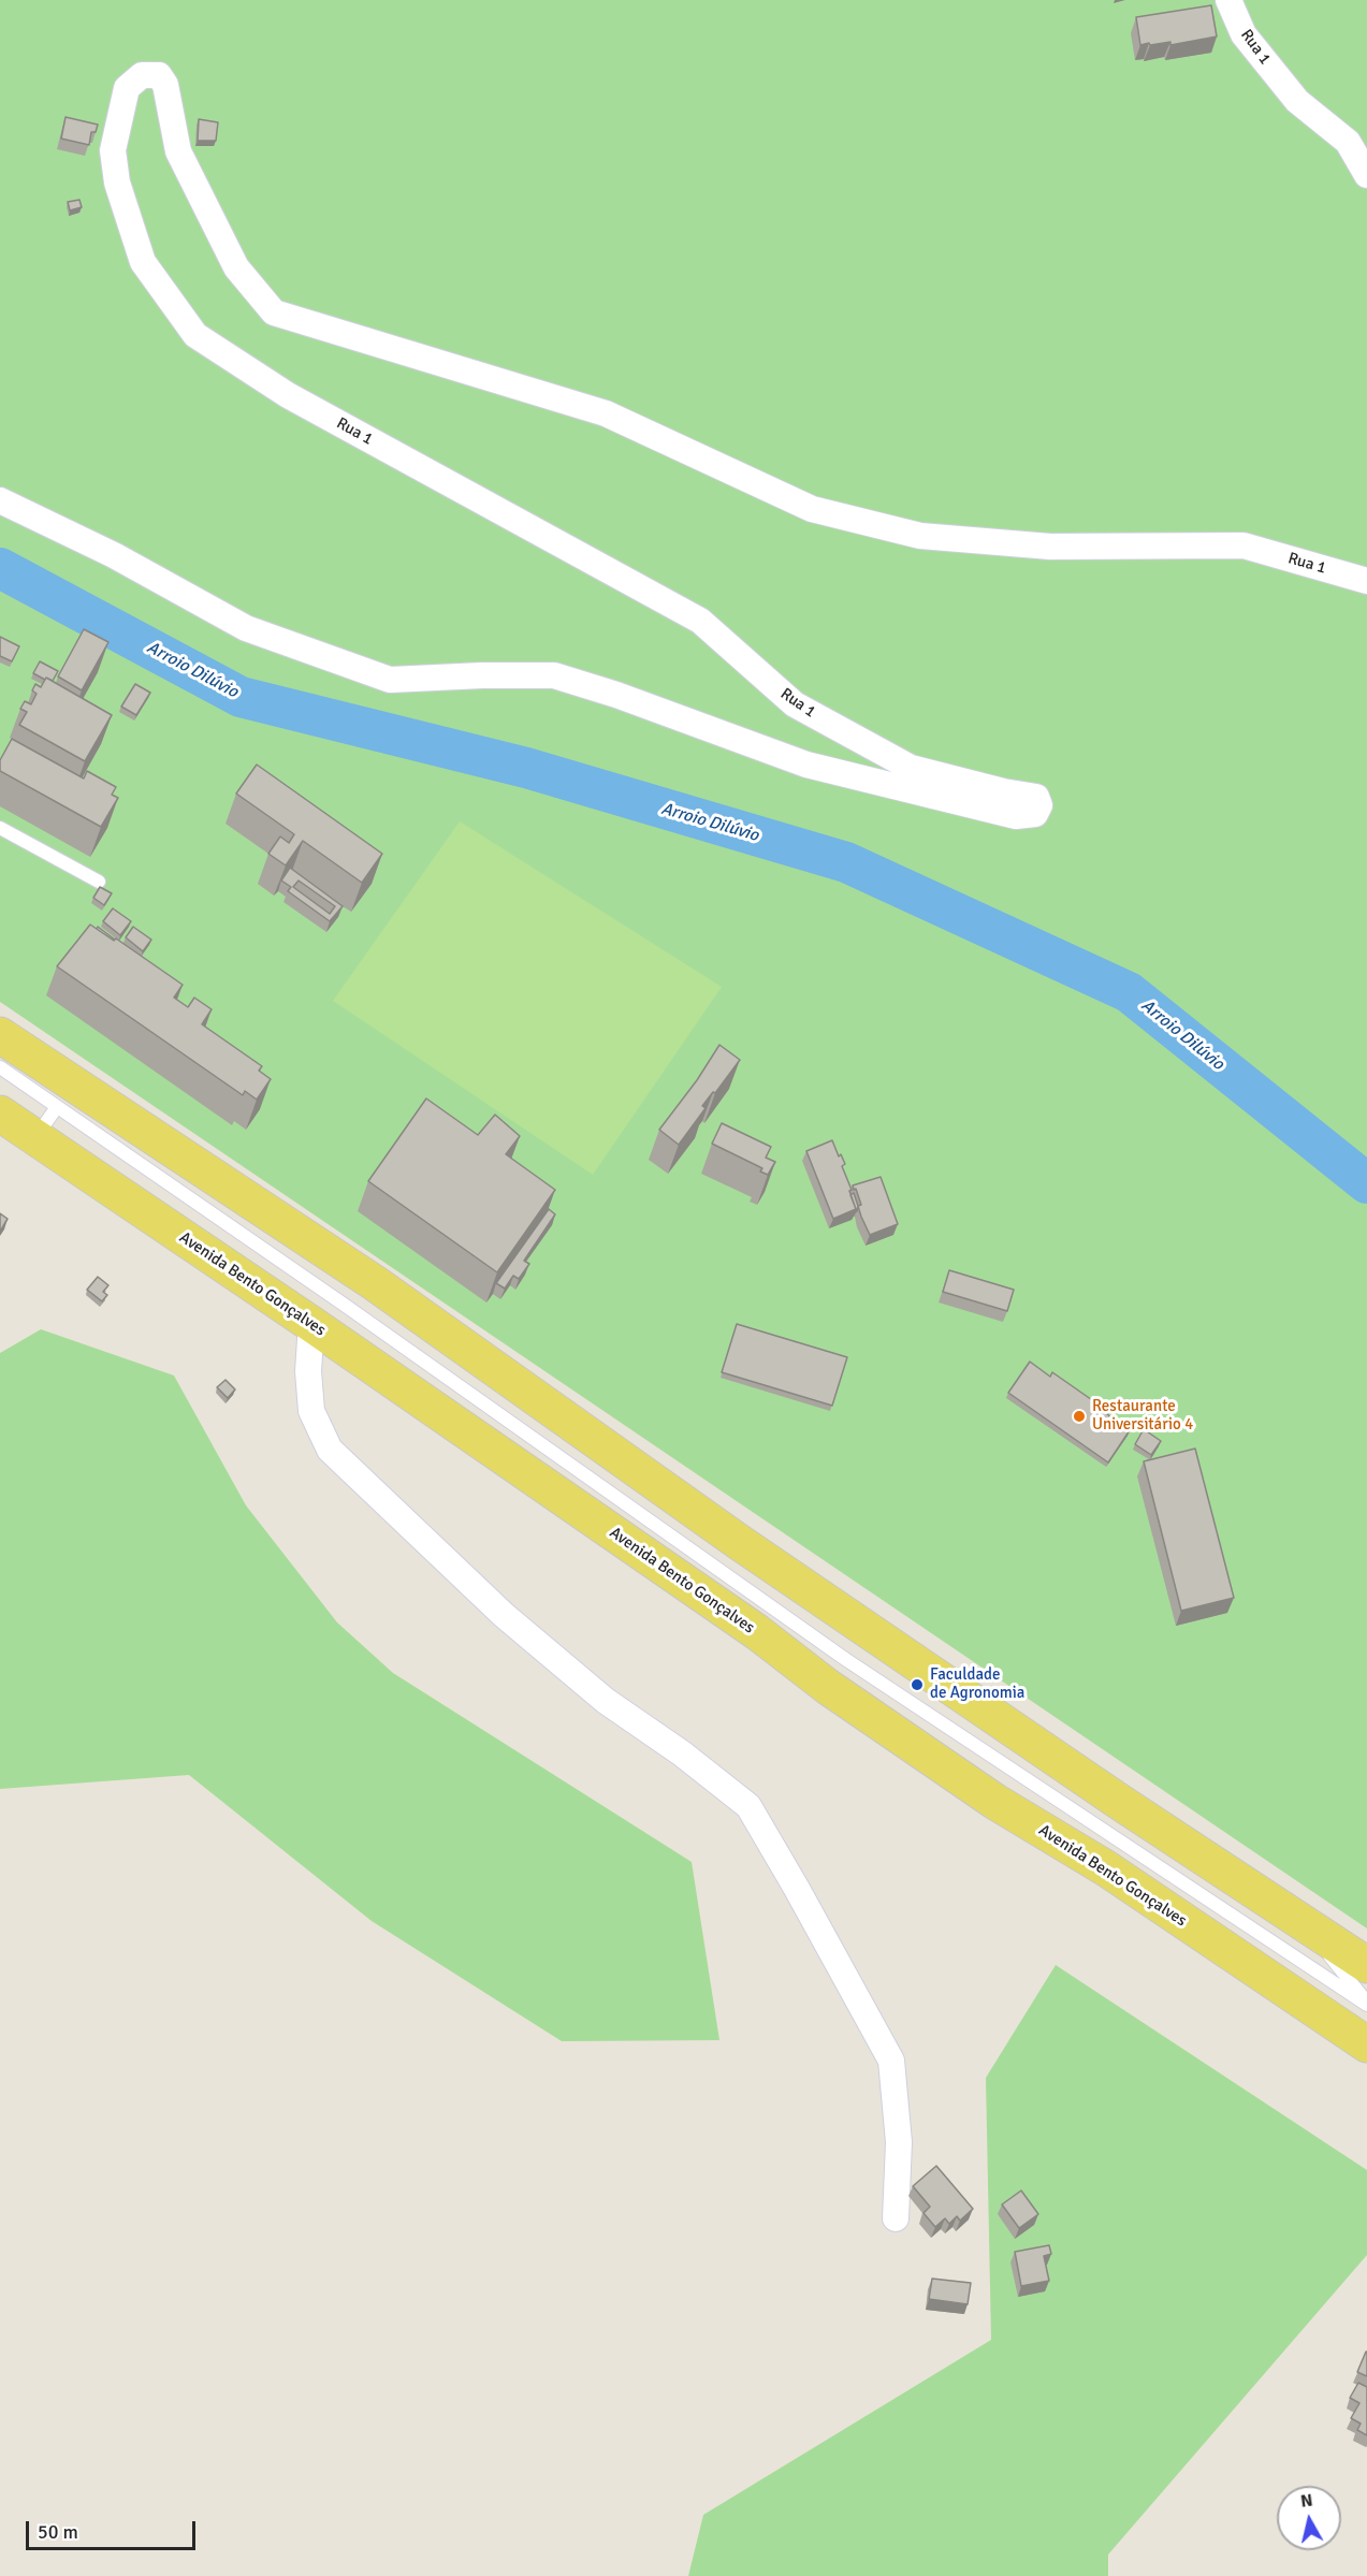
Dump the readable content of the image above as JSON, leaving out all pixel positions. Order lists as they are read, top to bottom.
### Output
{
  "streets": {
    "main road": ["Avenida Bento Gonçalves"],
    "street": ["Rua 1"]
  },
  "water": ["Arroio Dilúvio"],
  "places": ["Restaurante Universitário 4", "Faculdade de Agronomia"],
  "scale_bar": "50 m",
  "north": "top"
}
